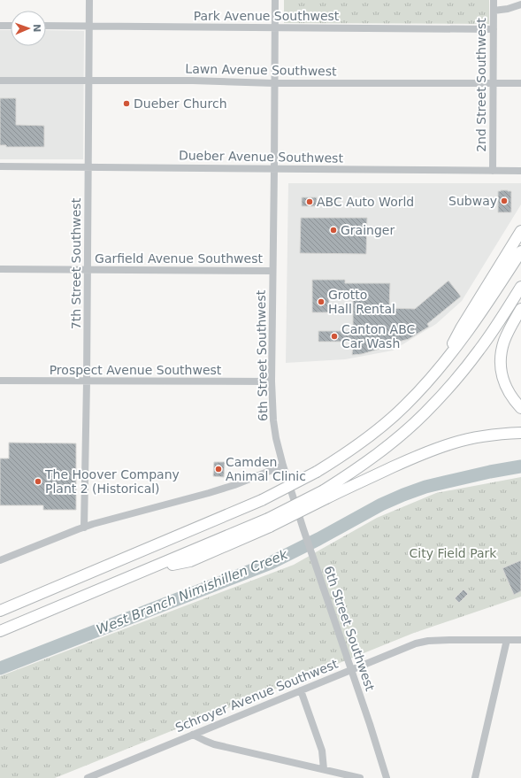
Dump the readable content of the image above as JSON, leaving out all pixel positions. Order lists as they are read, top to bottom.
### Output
{
  "streets": {
    "street": [
      "Park Avenue Southwest",
      "Lawn Avenue Southwest",
      "2nd Street Southwest",
      "Dueber Avenue Southwest",
      "Garfield Avenue Southwest",
      "7th Street Southwest",
      "6th Street Southwest",
      "Prospect Avenue Southwest",
      "Schroyer Avenue Southwest"
    ]
  },
  "crossings": [
    ["Park Avenue Southwest", "2nd Street Southwest"],
    ["Park Avenue Southwest", "7th Street Southwest"],
    ["Park Avenue Southwest", "6th Street Southwest"],
    ["Lawn Avenue Southwest", "2nd Street Southwest"],
    ["Lawn Avenue Southwest", "7th Street Southwest"],
    ["Lawn Avenue Southwest", "6th Street Southwest"],
    ["2nd Street Southwest", "Dueber Avenue Southwest"],
    ["Dueber Avenue Southwest", "7th Street Southwest"],
    ["Dueber Avenue Southwest", "6th Street Southwest"],
    ["Garfield Avenue Southwest", "7th Street Southwest"],
    ["Garfield Avenue Southwest", "6th Street Southwest"],
    ["7th Street Southwest", "Prospect Avenue Southwest"],
    ["6th Street Southwest", "Prospect Avenue Southwest"],
    ["6th Street Southwest", "Schroyer Avenue Southwest"]
  ],
  "water": ["West Branch Nimishillen Creek"],
  "parks": ["City Field Park"],
  "places": [
    "Dueber Church",
    "Subway",
    "ABC Auto World",
    "Grainger",
    "Grotto Hall Rental",
    "Canton ABC Car Wash",
    "Camden Animal Clinic",
    "The Hoover Company Plant 2 (Historical)"
  ],
  "north": "right"
}
